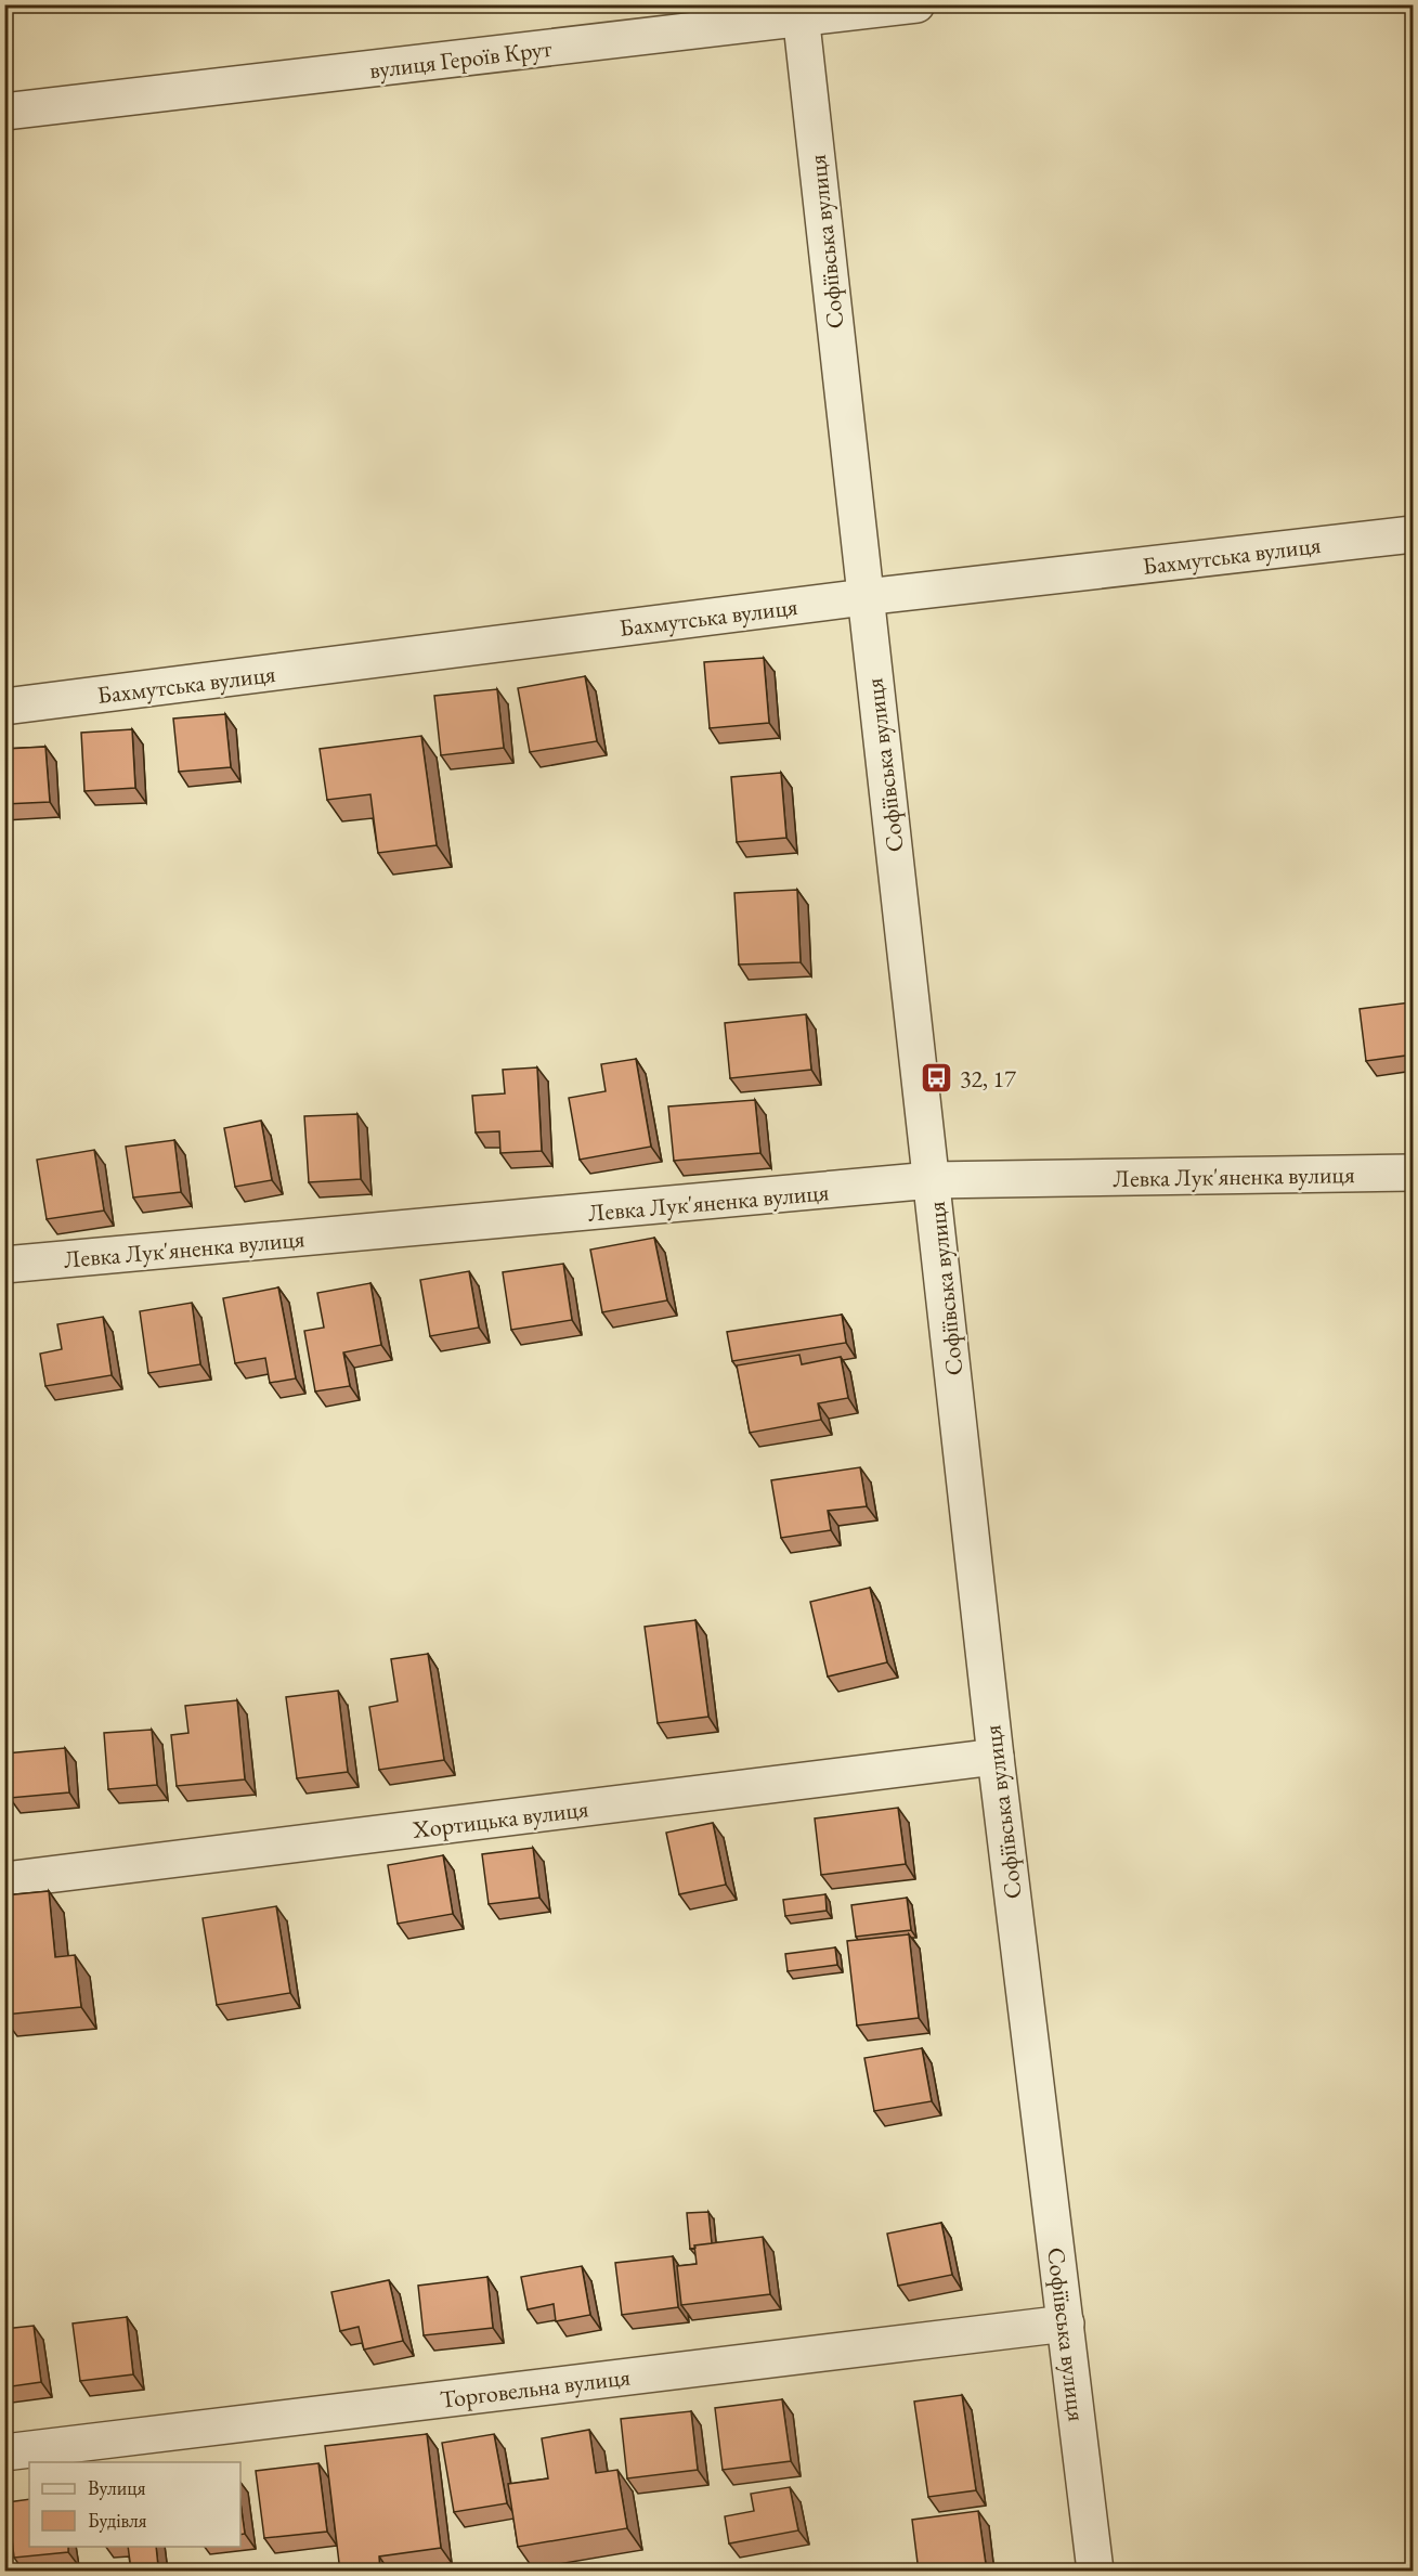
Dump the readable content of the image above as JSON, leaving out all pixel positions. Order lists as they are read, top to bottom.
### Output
{
  "streets": {
    "street": [
      "вулиця Героїв Крут",
      "Софіївська вулиця",
      "Бахмутська вулиця",
      "Левка Лук'яненка вулиця",
      "Хортицька вулиця",
      "Торговельна вулиця"
    ]
  },
  "crossings": [
    ["вулиця Героїв Крут", "Софіївська вулиця"],
    ["Софіївська вулиця", "Бахмутська вулиця"],
    ["Софіївська вулиця", "Левка Лук'яненка вулиця"],
    ["Софіївська вулиця", "Хортицька вулиця"],
    ["Софіївська вулиця", "Торговельна вулиця"]
  ],
  "places": {
    "bus stop": ["32, 17"]
  },
  "legend": ["Вулиця", "Будівля"]
}
